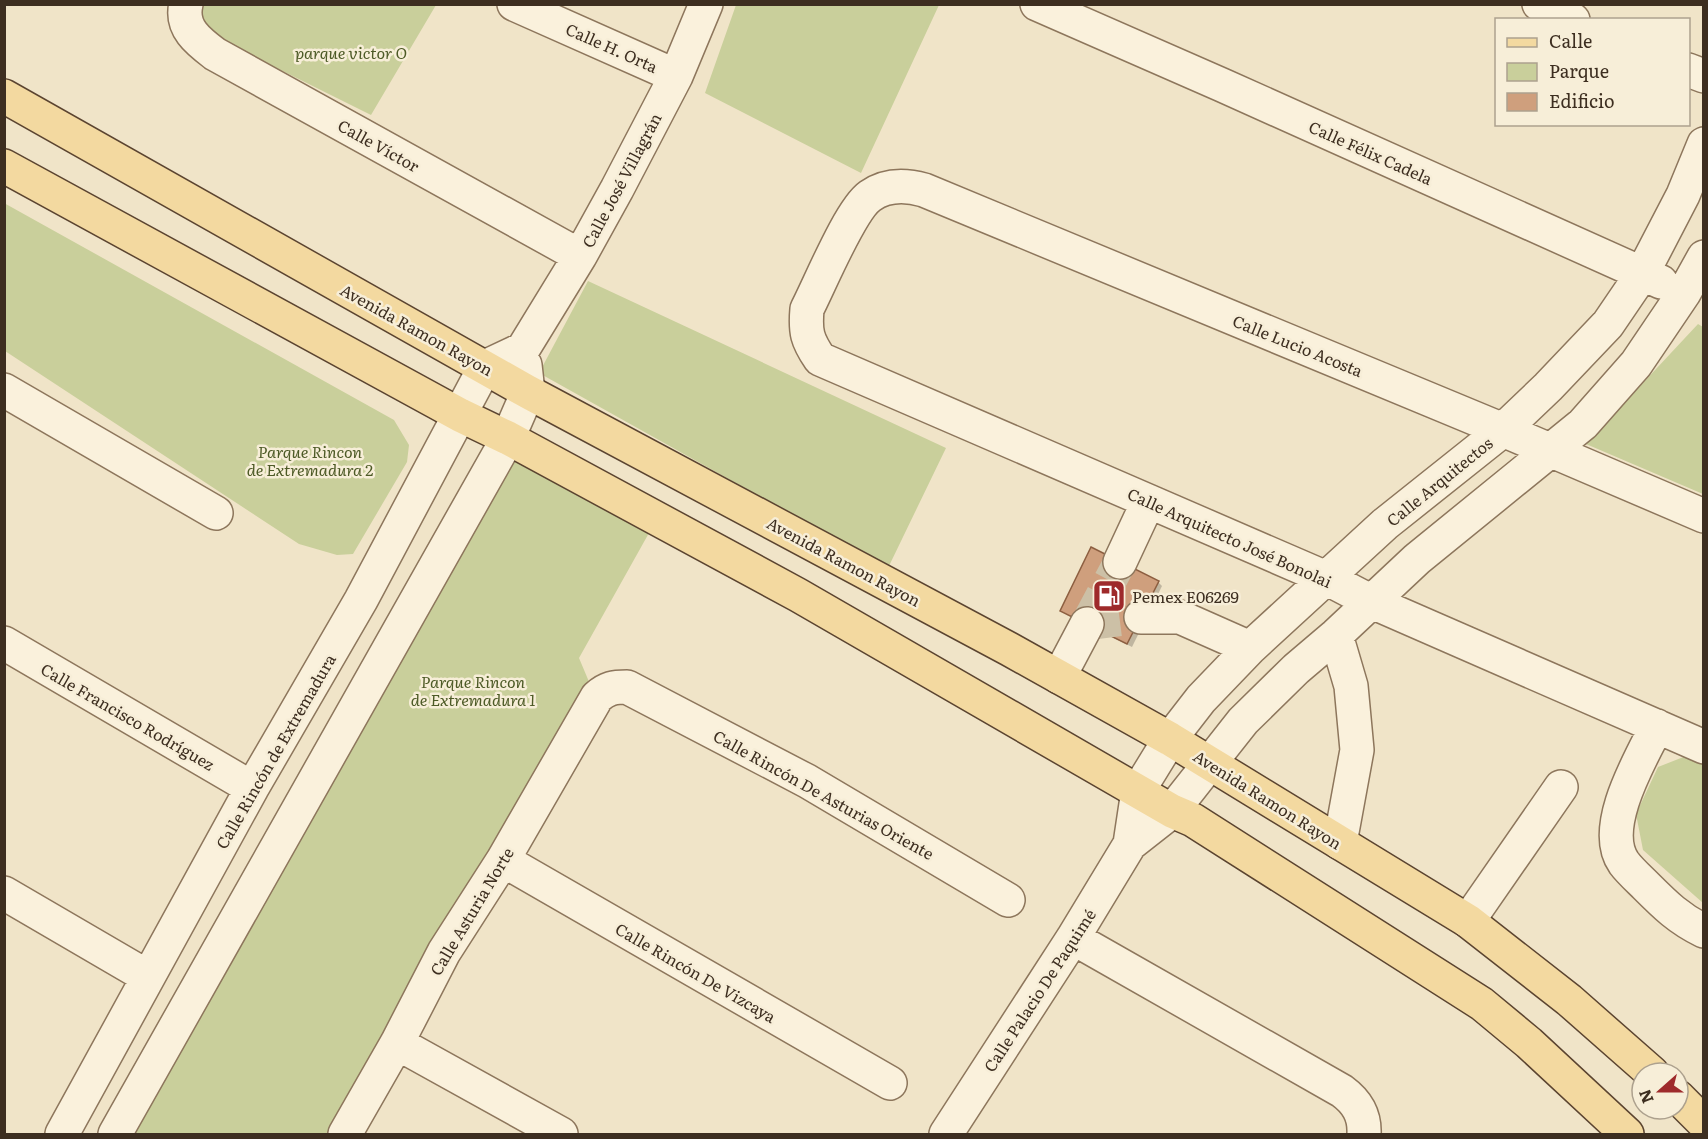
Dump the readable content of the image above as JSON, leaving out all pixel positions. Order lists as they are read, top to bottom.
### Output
{
  "streets": {
    "main road": ["Avenida Ramon Rayon"],
    "street": [
      "Calle H. Orta",
      "Calle Víctor",
      "Calle Félix Cadela",
      "Calle José Villagrán",
      "Calle Lucio Acosta",
      "Calle Arquitectos",
      "Calle Arquitecto José Bonolai",
      "Calle Francisco Rodríguez",
      "Calle Rincón de Extremadura",
      "Calle Rincón De Asturias Oriente",
      "Calle Asturia Norte",
      "Calle Rincón De Vizcaya",
      "Calle Palacio De Paquimé"
    ]
  },
  "crossings": [
    ["Calle H. Orta", "Calle José Villagrán"],
    ["Calle Víctor", "Calle José Villagrán"],
    ["Calle Félix Cadela", "Calle Arquitectos"],
    ["Avenida Ramon Rayon", "Calle Arquitectos"],
    ["Avenida Ramon Rayon", "Calle Rincón de Extremadura"],
    ["Calle Lucio Acosta", "Calle Arquitectos"],
    ["Calle Lucio Acosta", "Calle Arquitecto José Bonolai"],
    ["Calle Arquitectos", "Calle Arquitecto José Bonolai"],
    ["Calle Arquitectos", "Calle Palacio De Paquimé"],
    ["Calle Francisco Rodríguez", "Calle Rincón de Extremadura"],
    ["Calle Rincón De Asturias Oriente", "Calle Asturia Norte"],
    ["Calle Asturia Norte", "Calle Rincón De Vizcaya"]
  ],
  "parks": ["parque victor O", "Parque Rincon de Extremadura 2", "Parque Rincon de Extremadura 1"],
  "places": {
    "fuel station": ["Pemex E06269"]
  },
  "legend": ["Calle", "Parque", "Edificio"],
  "north": "left"
}
